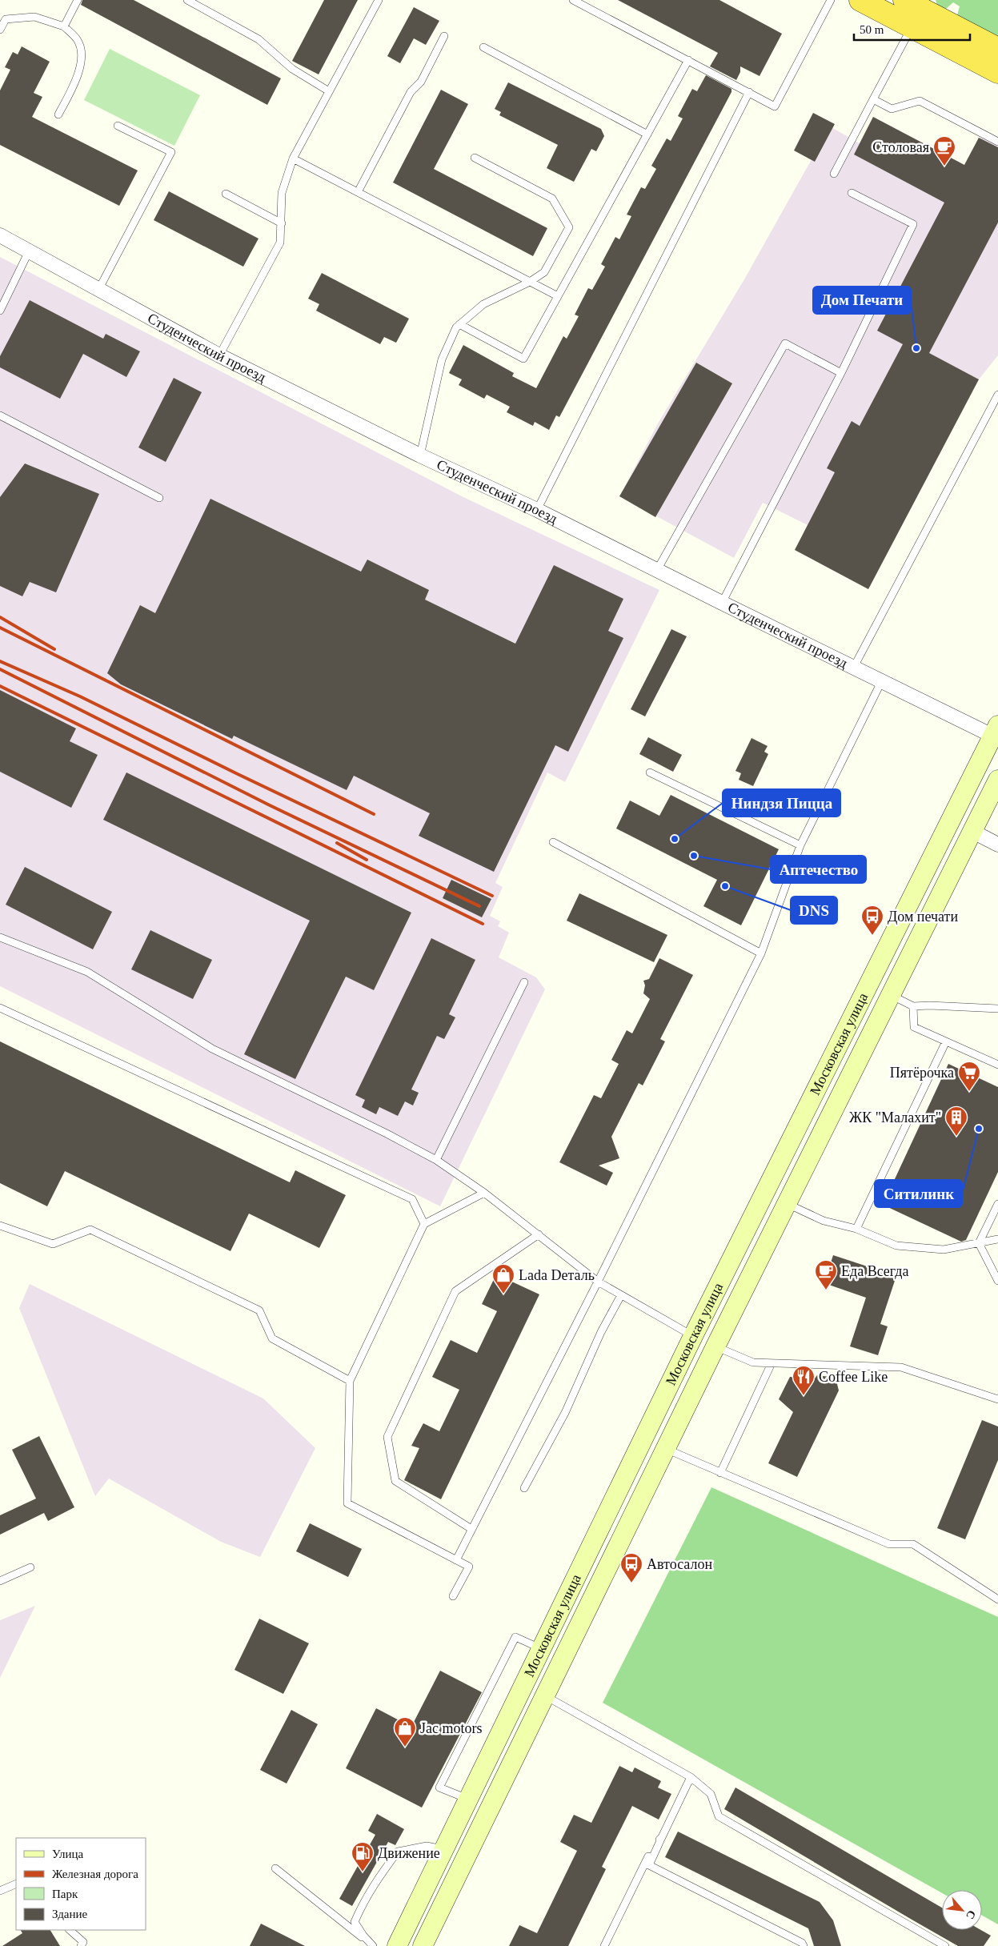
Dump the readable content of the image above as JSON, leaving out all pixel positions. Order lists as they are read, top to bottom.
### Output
{
  "streets": {
    "main road": ["Московская улица"],
    "street": ["Студенческий проезд"]
  },
  "crossings": [
    ["Студенческий проезд", "Московская улица"]
  ],
  "places": {
    "cafe": ["Столовая", "Еда Всегда"],
    "other": [
      "Дом Печати",
      "Ниндзя Пицца",
      "Аптечество",
      "DNS",
      "Ситилинк"
    ],
    "bus stop": ["Дом печати", "Автосалон"],
    "supermarket": ["Пятёрочка"],
    "building": ["ЖК \"Малахит\""],
    "shop": ["Lada Dеталь", "Jac motors"],
    "restaurant": ["Coffee Like"],
    "fuel station": ["Движение"]
  },
  "legend": [
    "Улица",
    "Железная дорога",
    "Парк",
    "Здание"
  ],
  "scale_bar": "50 m",
  "north": "bottom right"
}
